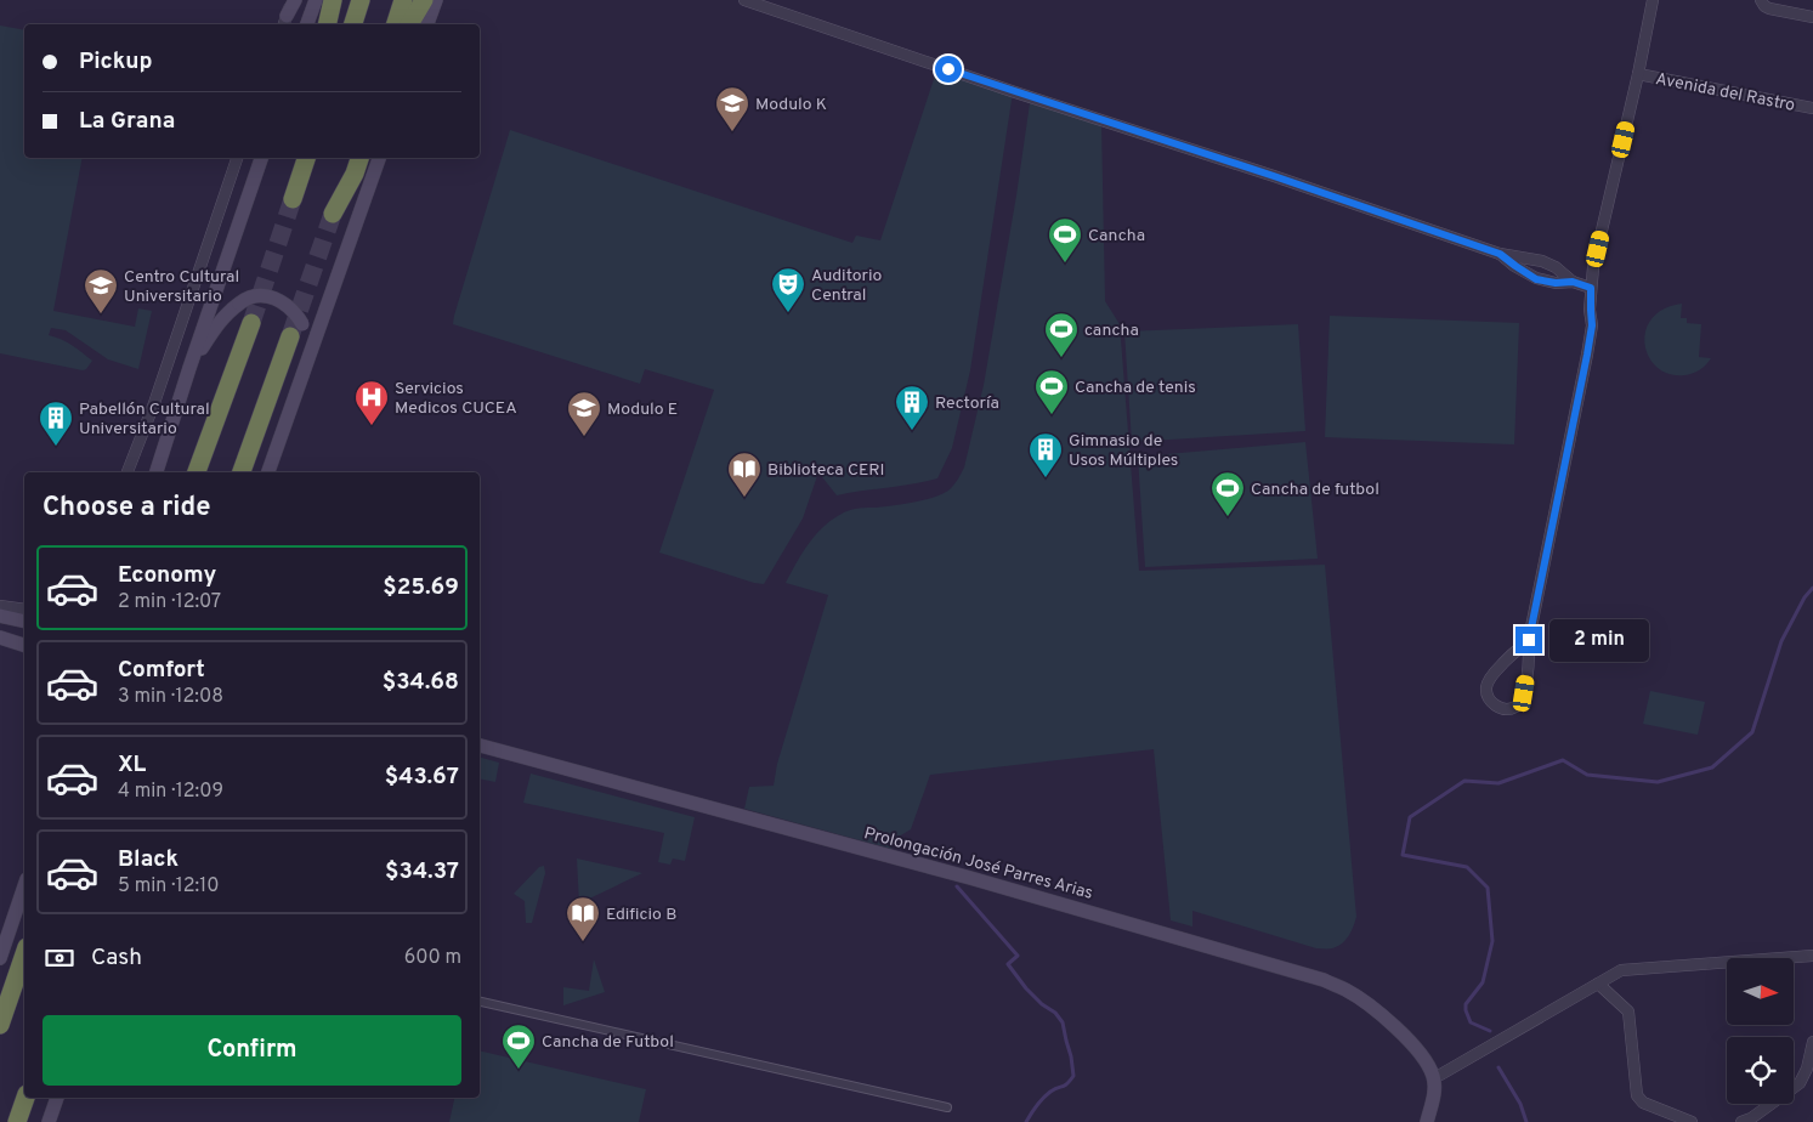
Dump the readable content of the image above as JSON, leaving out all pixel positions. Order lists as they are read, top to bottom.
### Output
{
  "streets": {
    "main road": ["Prolongación José Parres Arias"],
    "street": ["Avenida del Rastro"]
  },
  "places": {
    "school or university": ["Modulo K", "Centro Cultural Universitario", "Modulo E"],
    "sports": [
      "Cancha",
      "cancha",
      "Cancha de tenis",
      "Cancha de futbol",
      "Cancha de Futbol"
    ],
    "theatre": ["Auditorio Central"],
    "hospital": ["Servicios Medicos CUCEA"],
    "building": ["Rectoría", "Pabellón Cultural Universitario", "Gimnasio de Usos Múltiples"],
    "library": ["Biblioteca CERI", "Edificio B"]
  },
  "north": "right",
  "page": {
    "banner": ["Pickup", "La Grana"],
    "heading": "Choose a ride",
    "list": [
      {
        "name": "Economy",
        "note": "2 min · 12:07",
        "value": "$25.69"
      },
      {
        "name": "Comfort",
        "note": "3 min · 12:08",
        "value": "$34.68"
      },
      {
        "name": "XL",
        "note": "4 min · 12:09",
        "value": "$43.67"
      },
      {
        "name": "Black",
        "note": "5 min · 12:10",
        "value": "$34.37"
      }
    ],
    "bubble": "2 min",
    "pay": ["Cash", "600 m"],
    "buttons": "Confirm"
  }
}
